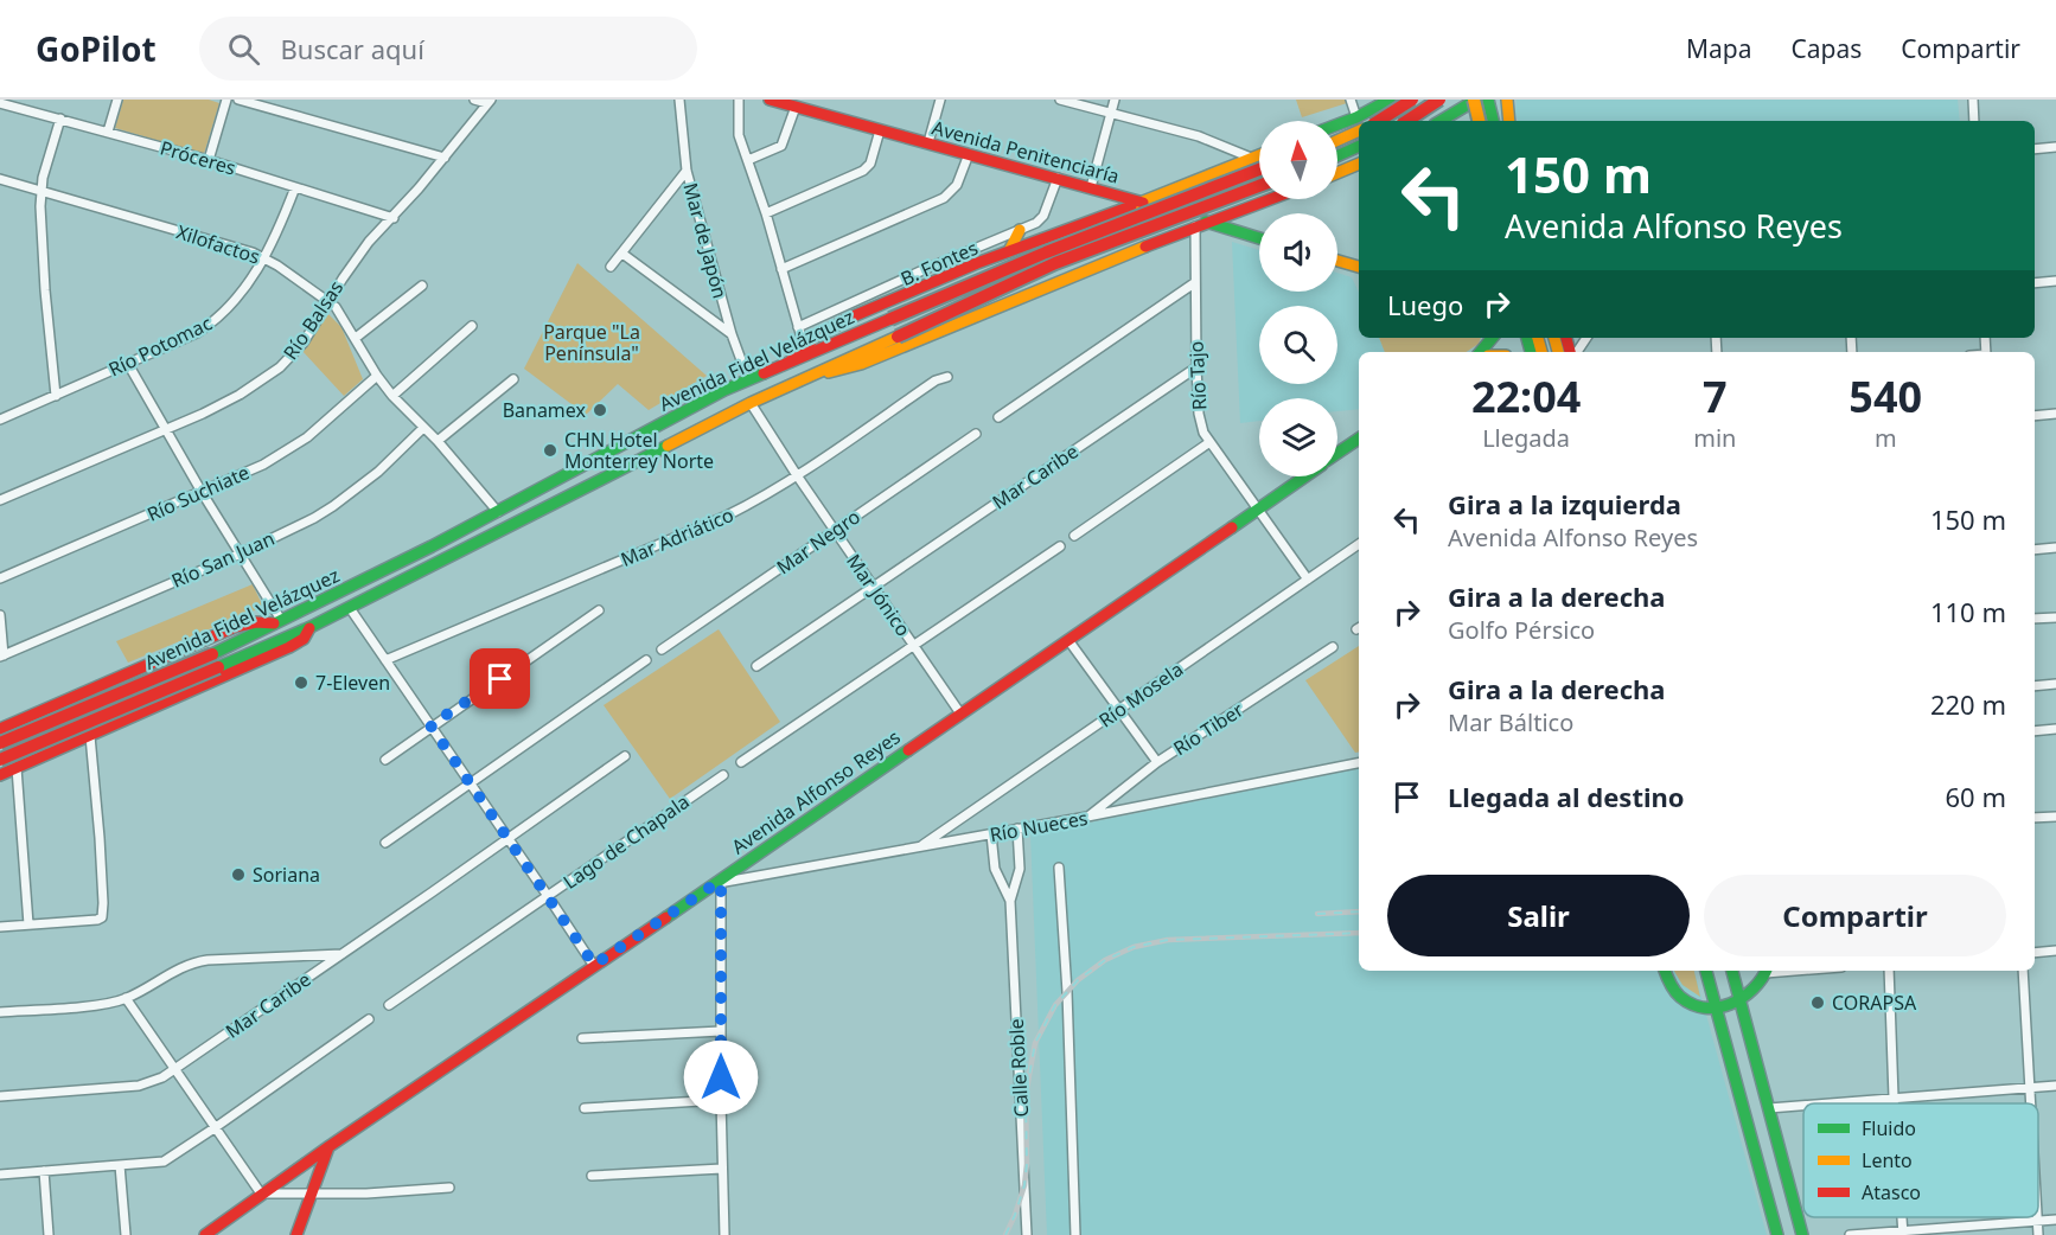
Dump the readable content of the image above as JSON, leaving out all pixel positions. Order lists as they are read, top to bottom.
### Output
{
  "streets": {
    "main road": ["Avenida Penitenciaría", "Avenida Fidel Velázquez", "Avenida Alfonso Reyes"],
    "street": [
      "Próceres",
      "Mar de Japón",
      "Xilofactos",
      "B. Fontes",
      "Río Balsas",
      "Río Potomac",
      "Río Tajo",
      "Mar Caribe",
      "Río Suchiate",
      "Mar Adriático",
      "Mar Negro",
      "Río San Juan",
      "Mar Jónico",
      "Río Mosela",
      "Río Tiber",
      "Río Nueces",
      "Lago de Chapala",
      "Calle Roble"
    ]
  },
  "crossings": [
    ["Avenida Penitenciaría", "B. Fontes"],
    ["Avenida Penitenciaría", "Río Tajo"],
    ["Próceres", "Río Balsas"],
    ["Próceres", "Río Potomac"],
    ["Mar de Japón", "Avenida Fidel Velázquez"],
    ["Xilofactos", "Río Balsas"],
    ["Xilofactos", "Río Potomac"],
    ["Xilofactos", "Avenida Fidel Velázquez"],
    ["Xilofactos", "Río Suchiate"],
    ["Xilofactos", "Río San Juan"],
    ["Avenida Fidel Velázquez", "Mar Jónico"],
    ["Río Tajo", "Mar Caribe"],
    ["Río Tajo", "Río Mosela"],
    ["Río Tajo", "Avenida Alfonso Reyes"],
    ["Mar Caribe", "Mar Jónico"],
    ["Mar Adriático", "Mar Jónico"],
    ["Mar Negro", "Mar Jónico"],
    ["Mar Jónico", "Avenida Alfonso Reyes"],
    ["Río Mosela", "Río Nueces"],
    ["Río Tiber", "Río Nueces"],
    ["Avenida Alfonso Reyes", "Río Nueces"],
    ["Río Nueces", "Calle Roble"]
  ],
  "parks": ["Parque \"La Península\""],
  "places": [
    "Banamex",
    "CHN Hotel Monterrey Norte",
    "7-Eleven",
    "Soriana",
    "CORAPSA"
  ],
  "legend": ["Fluido", "Lento", "Atasco"],
  "north": "top",
  "page": {
    "header": "GoPilot",
    "search": "Buscar aquí",
    "nav": ["Mapa", "Capas", "Compartir"],
    "turn": ["150 m", "Avenida Alfonso Reyes"],
    "then": "Luego",
    "eta": [
      "22:04",
      "Llegada",
      "7",
      "min",
      "540",
      "m"
    ],
    "list": [
      {
        "name": "Gira a la izquierda",
        "note": "Avenida Alfonso Reyes",
        "value": "150 m"
      },
      {
        "name": "Gira a la derecha",
        "note": "Golfo Pérsico",
        "value": "110 m"
      },
      {
        "name": "Gira a la derecha",
        "note": "Mar Báltico",
        "value": "220 m"
      },
      {
        "name": "Llegada al destino",
        "value": "60 m"
      }
    ],
    "buttons": ["Salir", "Compartir"]
  }
}
